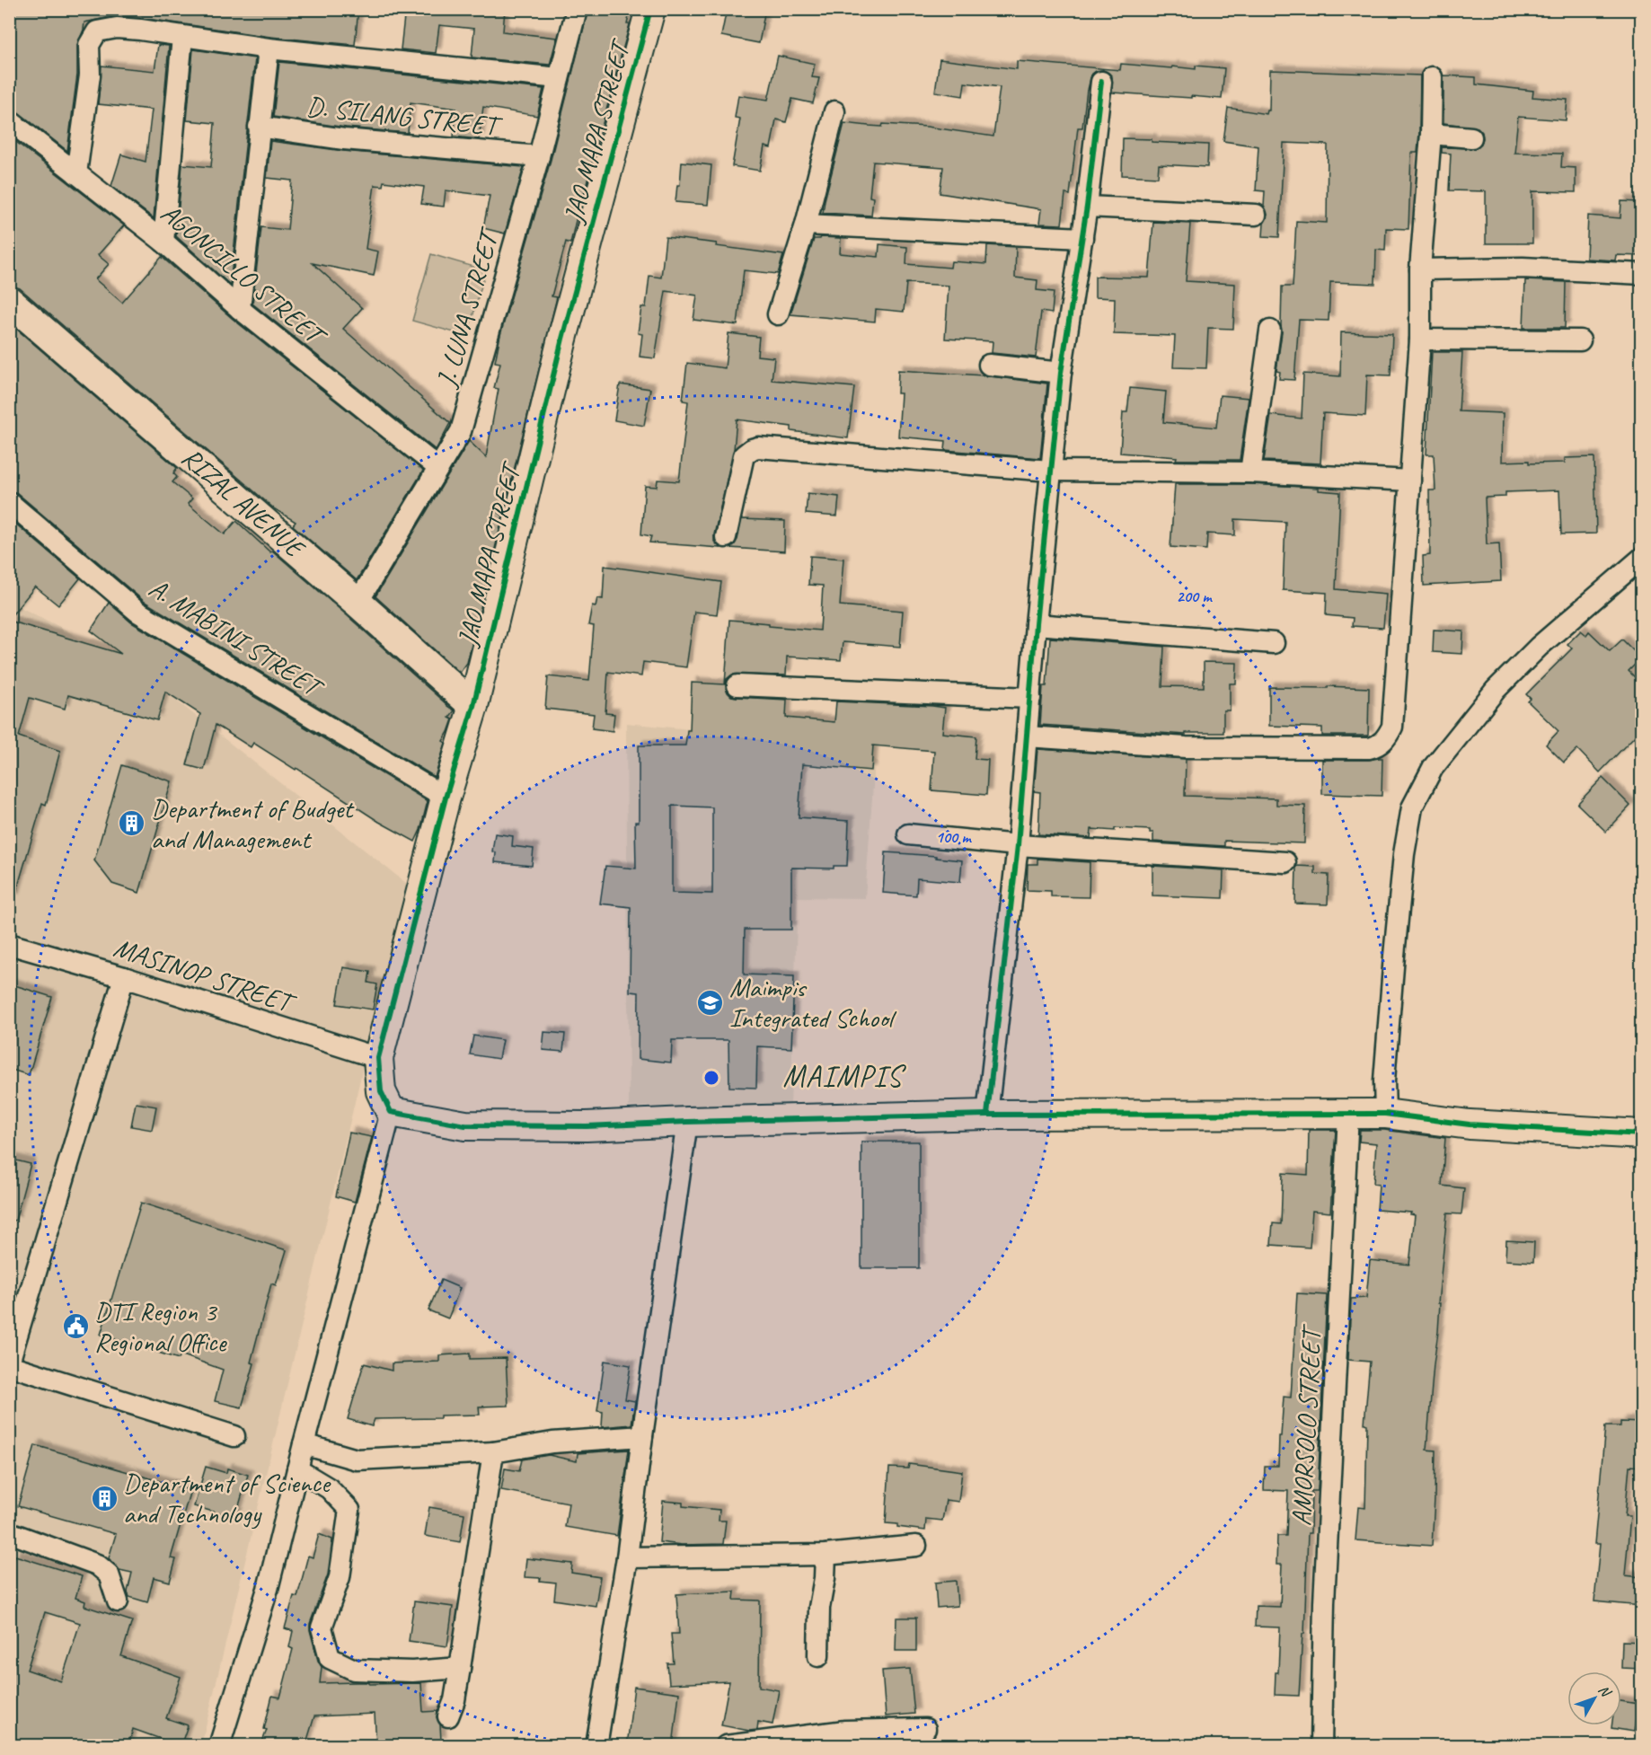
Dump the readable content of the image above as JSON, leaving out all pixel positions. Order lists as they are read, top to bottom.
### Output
{
  "streets": {
    "street": [
      "D. SILANG STREET",
      "JAO MAPA STREET",
      "AGONCILLO STREET",
      "J. LUNA STREET",
      "RIZAL AVENUE",
      "A. MABINI STREET",
      "MASINOP STREET",
      "AMORSOLO STREET"
    ]
  },
  "crossings": [
    ["D. SILANG STREET", "J. LUNA STREET"],
    ["JAO MAPA STREET", "RIZAL AVENUE"],
    ["JAO MAPA STREET", "A. MABINI STREET"],
    ["JAO MAPA STREET", "MASINOP STREET"],
    ["AGONCILLO STREET", "J. LUNA STREET"],
    ["J. LUNA STREET", "RIZAL AVENUE"]
  ],
  "districts": ["MAIMPIS"],
  "places": {
    "building": ["Department of Budget and Management", "Department of Science and Technology"],
    "school or university": ["Maimpis Integrated School"],
    "public building": ["DTI Region 3 Regional Office"]
  },
  "north": "top right",
  "rings": ["200 m", "100 m"]
}
